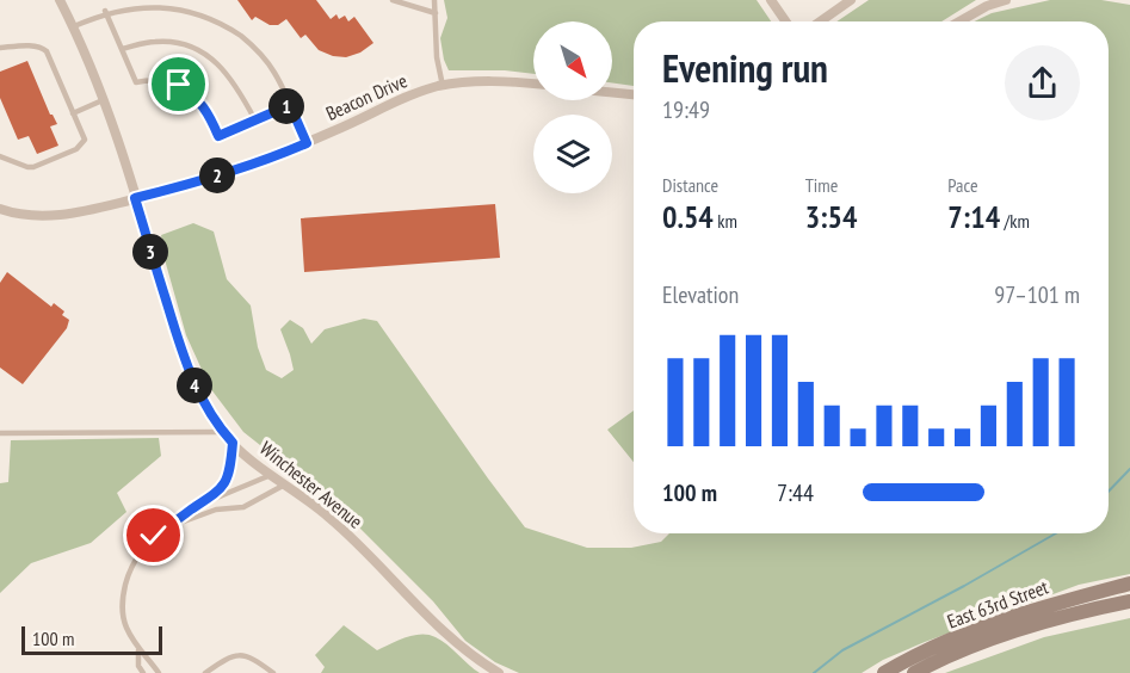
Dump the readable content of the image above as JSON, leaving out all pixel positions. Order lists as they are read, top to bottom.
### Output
{
  "streets": {
    "main road": ["East 63rd Street"],
    "street": ["Beacon Drive", "Winchester Avenue"]
  },
  "crossings": [
    ["Beacon Drive", "Winchester Avenue"]
  ],
  "scale_bar": "100 m",
  "north": "bottom right",
  "page": {
    "heading": ["Evening run", "19:49"],
    "pins": [
      "1",
      "2",
      "3",
      "4"
    ],
    "stats": [
      ["Distance", "0.54 km"],
      ["Time", "3:54"],
      ["Pace", "7:14 /km"]
    ],
    "chart": ["Elevation", "97–101 m"],
    "list": [
      {
        "name": "100 m",
        "note": "7:44"
      }
    ],
    "scale": "100 m"
  }
}
